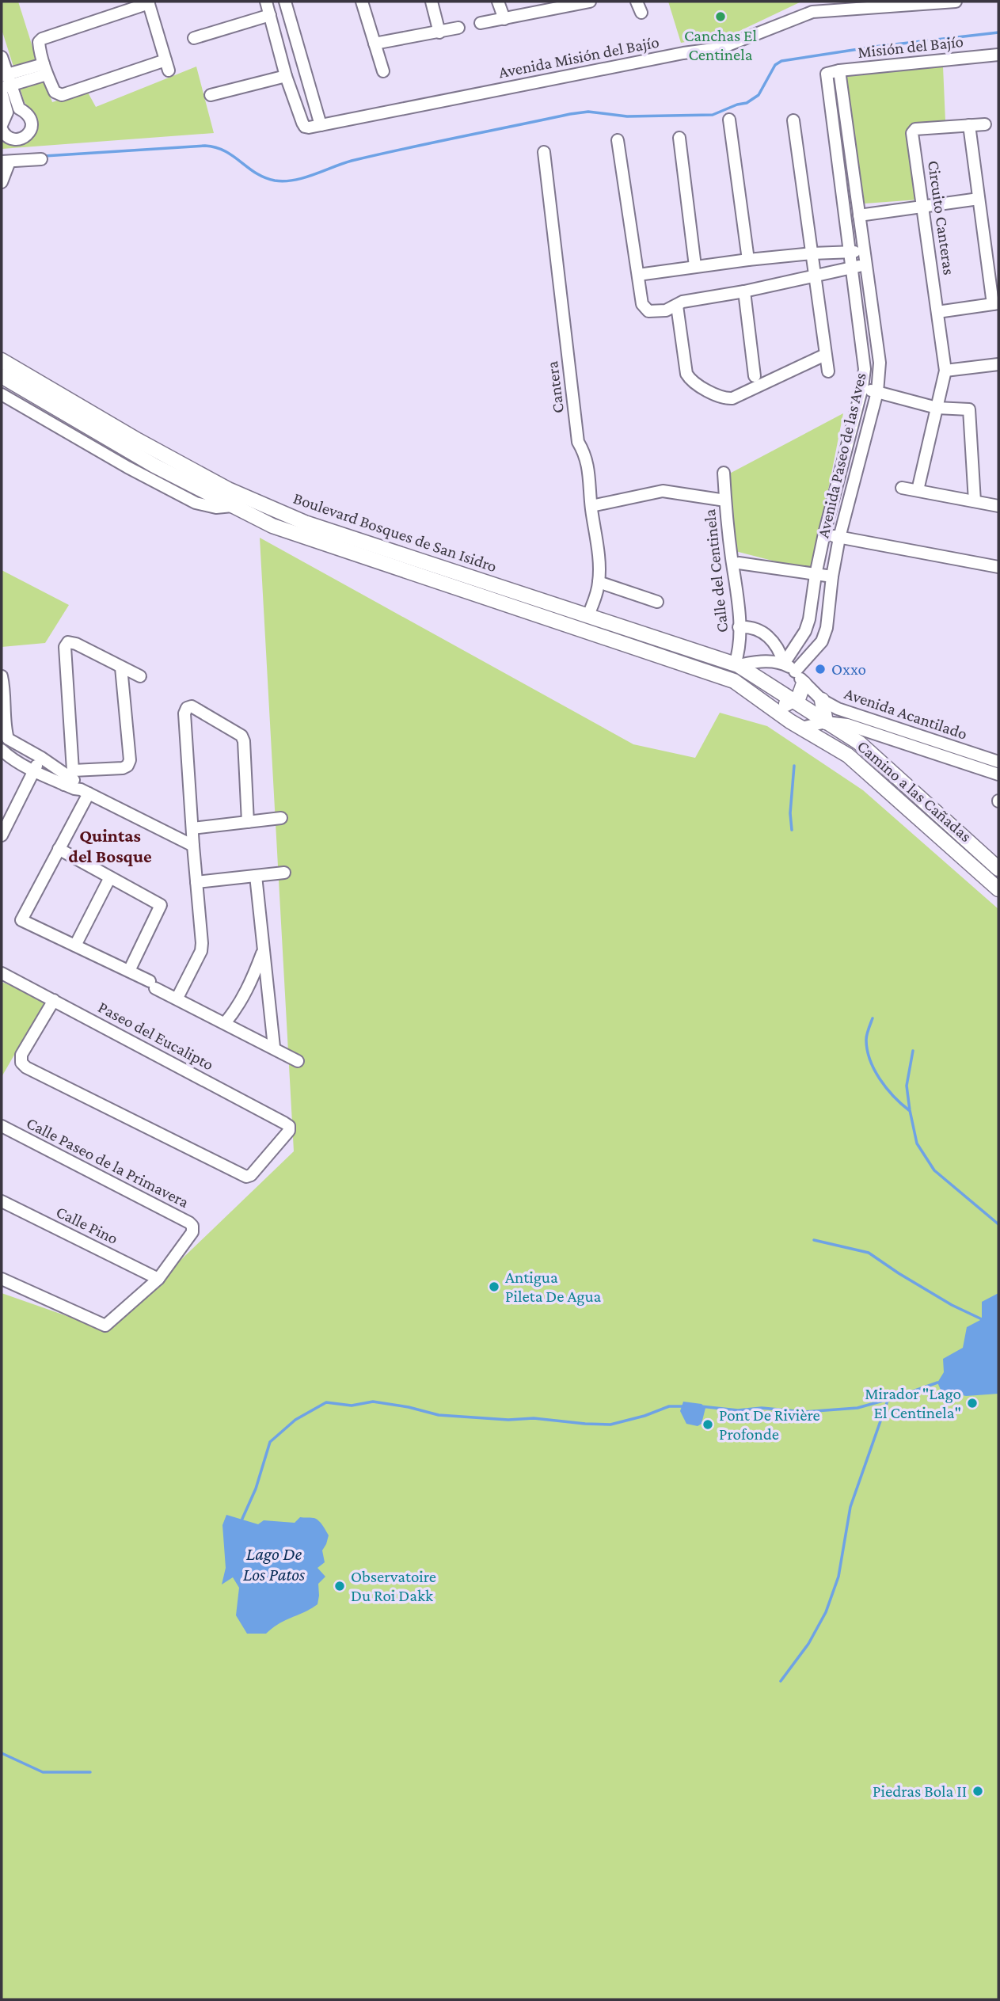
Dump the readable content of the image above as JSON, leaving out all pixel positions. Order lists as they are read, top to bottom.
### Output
{
  "streets": {
    "main road": ["Boulevard Bosques de San Isidro", "Camino a las Cañadas"],
    "street": [
      "Misión del Bajío",
      "Avenida Misión del Bajío",
      "Circuito Canteras",
      "Cantera",
      "Avenida Paseo de las Aves",
      "Calle del Centinela",
      "Avenida Acantilado",
      "Paseo del Eucalipto",
      "Calle Paseo de la Primavera",
      "Calle Pino"
    ]
  },
  "crossings": [
    ["Misión del Bajío", "Avenida Paseo de las Aves"],
    ["Cantera", "Boulevard Bosques de San Isidro"],
    ["Avenida Paseo de las Aves", "Avenida Acantilado"],
    ["Boulevard Bosques de San Isidro", "Calle del Centinela"],
    ["Boulevard Bosques de San Isidro", "Camino a las Cañadas"],
    ["Calle del Centinela", "Avenida Acantilado"],
    ["Avenida Acantilado", "Camino a las Cañadas"],
    ["Calle Paseo de la Primavera", "Calle Pino"]
  ],
  "districts": ["Quintas del Bosque"],
  "water": ["Lago De Los Patos"],
  "places": [
    "Canchas El Centinela",
    "Oxxo",
    "Antigua Pileta De Agua",
    "Mirador \"Lago El Centinela\"",
    "Pont De Rivière Profonde",
    "Observatoire Du Roi Dakk",
    "Piedras Bola II"
  ]
}
